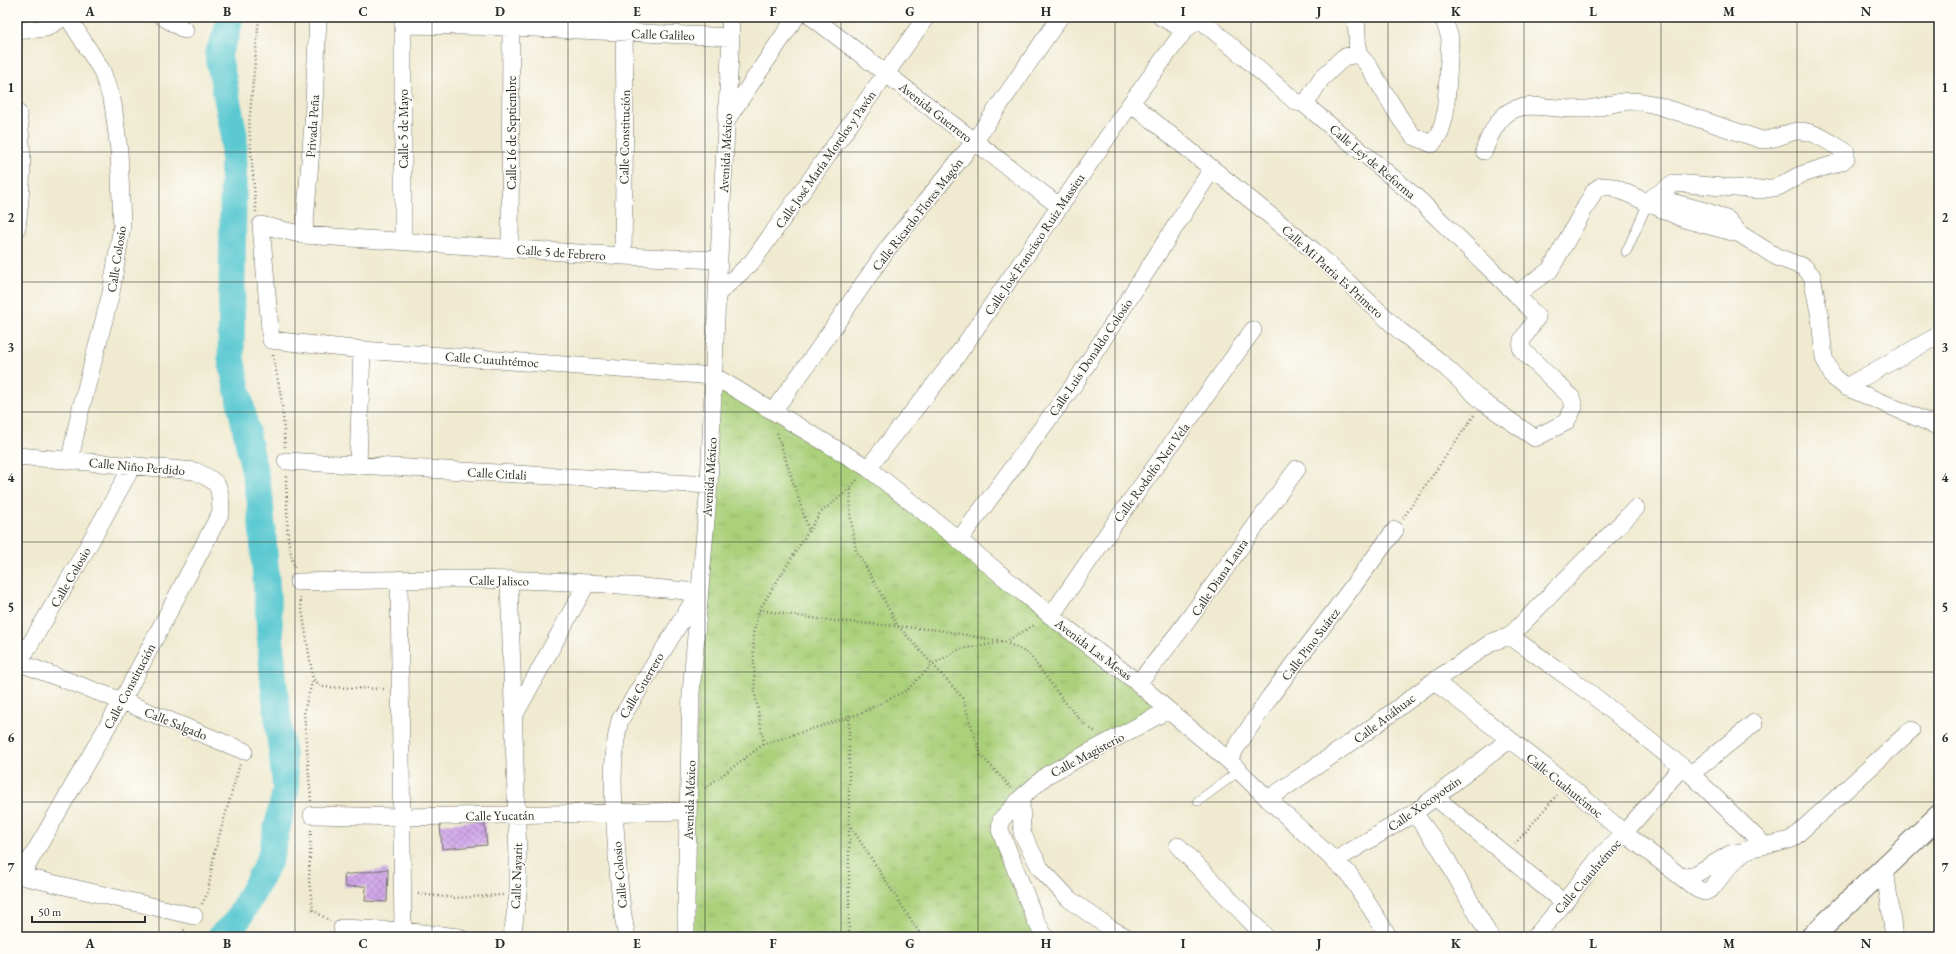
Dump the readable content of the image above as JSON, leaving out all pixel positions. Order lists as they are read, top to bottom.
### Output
{
  "streets": {
    "street": [
      "Calle Galileo",
      "Avenida Guerrero",
      "Privada Peña",
      "Calle 5 de Mayo",
      "Calle 16 de Septiembre",
      "Calle Constitución",
      "Avenida México",
      "Calle José María Morelos y Pavón",
      "Calle Ley de Reforma",
      "Calle Ricardo Flores Magón",
      "Calle José Francisco Ruiz Massieu",
      "Calle 5 de Febrero",
      "Calle Colosio",
      "Calle Mi Patria Es Primero",
      "Calle Luis Donaldo Colosio",
      "Calle Cuauhtémoc",
      "Calle Niño Perdido",
      "Calle Rodolfo Neri Vela",
      "Calle Citlali",
      "Calle Diana Laura",
      "Calle Jalisco",
      "Calle Pino Suárez",
      "Avenida Las Mesas",
      "Calle Guerrero",
      "Calle Anáhuac",
      "Calle Salgado",
      "Calle Magisterio",
      "Calle Cuahutémoc",
      "Calle Xocoyotzin",
      "Calle Yucatán",
      "Calle Nayarit"
    ]
  },
  "crossings": [
    ["Calle Galileo", "Calle 5 de Mayo"],
    ["Calle Galileo", "Calle 16 de Septiembre"],
    ["Calle Galileo", "Calle Constitución"],
    ["Calle Galileo", "Avenida México"],
    ["Avenida Guerrero", "Calle José María Morelos y Pavón"],
    ["Avenida Guerrero", "Calle Ricardo Flores Magón"],
    ["Avenida Guerrero", "Calle José Francisco Ruiz Massieu"],
    ["Privada Peña", "Calle 5 de Febrero"],
    ["Calle 5 de Mayo", "Calle 5 de Febrero"],
    ["Calle 16 de Septiembre", "Calle 5 de Febrero"],
    ["Calle Constitución", "Calle 5 de Febrero"],
    ["Calle Constitución", "Calle Niño Perdido"],
    ["Calle Constitución", "Calle Salgado"],
    ["Avenida México", "Calle José María Morelos y Pavón"],
    ["Avenida México", "Calle 5 de Febrero"],
    ["Avenida México", "Calle Cuauhtémoc"],
    ["Avenida México", "Calle Citlali"],
    ["Avenida México", "Calle Jalisco"],
    ["Avenida México", "Calle Guerrero"],
    ["Avenida México", "Calle Yucatán"],
    ["Calle Ley de Reforma", "Calle José Francisco Ruiz Massieu"],
    ["Calle Ley de Reforma", "Calle Mi Patria Es Primero"],
    ["Calle Ricardo Flores Magón", "Avenida Las Mesas"],
    ["Calle José Francisco Ruiz Massieu", "Calle Mi Patria Es Primero"],
    ["Calle José Francisco Ruiz Massieu", "Avenida Las Mesas"],
    ["Calle Colosio", "Calle Niño Perdido"],
    ["Calle Colosio", "Calle Guerrero"],
    ["Calle Colosio", "Calle Salgado"],
    ["Calle Colosio", "Calle Yucatán"],
    ["Calle Mi Patria Es Primero", "Calle Luis Donaldo Colosio"],
    ["Calle Luis Donaldo Colosio", "Avenida Las Mesas"],
    ["Calle Cuauhtémoc", "Calle Cuahutémoc"],
    ["Calle Rodolfo Neri Vela", "Avenida Las Mesas"],
    ["Calle Diana Laura", "Avenida Las Mesas"],
    ["Calle Jalisco", "Calle Guerrero"],
    ["Calle Jalisco", "Calle Nayarit"],
    ["Calle Pino Suárez", "Avenida Las Mesas"],
    ["Avenida Las Mesas", "Calle Anáhuac"],
    ["Avenida Las Mesas", "Calle Magisterio"],
    ["Avenida Las Mesas", "Calle Xocoyotzin"],
    ["Calle Guerrero", "Calle Yucatán"],
    ["Calle Anáhuac", "Calle Cuahutémoc"],
    ["Calle Cuahutémoc", "Calle Xocoyotzin"],
    ["Calle Yucatán", "Calle Nayarit"]
  ],
  "scale_bar": "50 m",
  "grid": {
    "columns": [
      "A",
      "B",
      "C",
      "D",
      "E",
      "F",
      "G",
      "H",
      "I",
      "J",
      "K",
      "L",
      "M",
      "N"
    ],
    "rows": [
      "1",
      "2",
      "3",
      "4",
      "5",
      "6",
      "7"
    ]
  }
}
